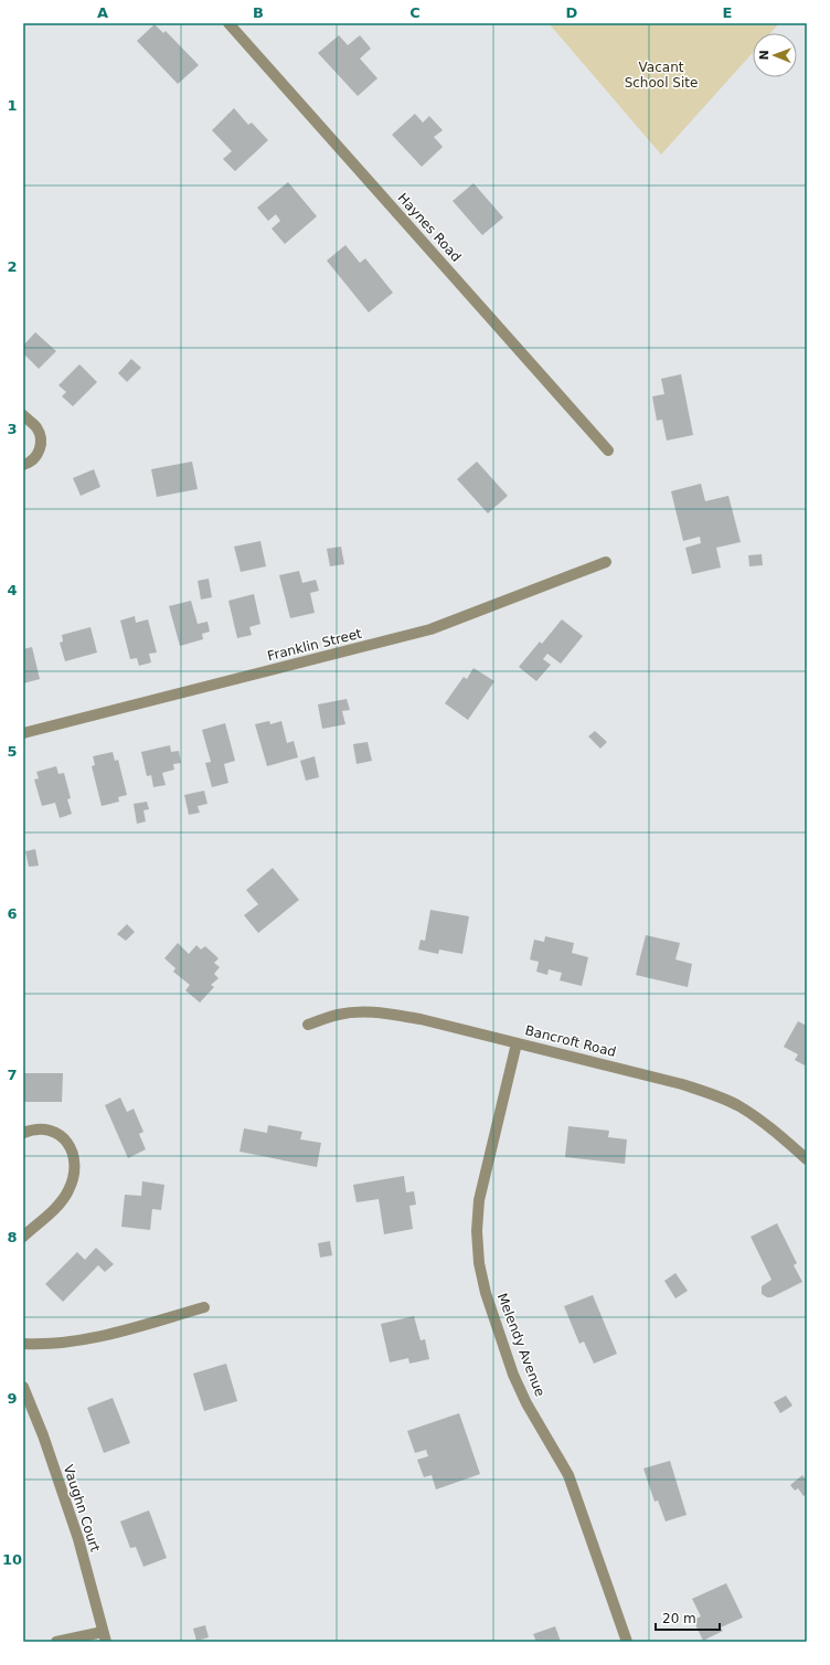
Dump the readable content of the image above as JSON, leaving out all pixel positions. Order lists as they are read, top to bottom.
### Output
{
  "streets": {
    "street": [
      "Haynes Road",
      "Franklin Street",
      "Bancroft Road",
      "Melendy Avenue",
      "Vaughn Court"
    ]
  },
  "crossings": [
    ["Bancroft Road", "Melendy Avenue"]
  ],
  "parks": ["Vacant School Site"],
  "scale_bar": "20 m",
  "north": "left",
  "grid": {
    "columns": [
      "A",
      "B",
      "C",
      "D",
      "E"
    ],
    "rows": [
      "1",
      "2",
      "3",
      "4",
      "5",
      "6",
      "7",
      "8",
      "9",
      "10"
    ]
  }
}
